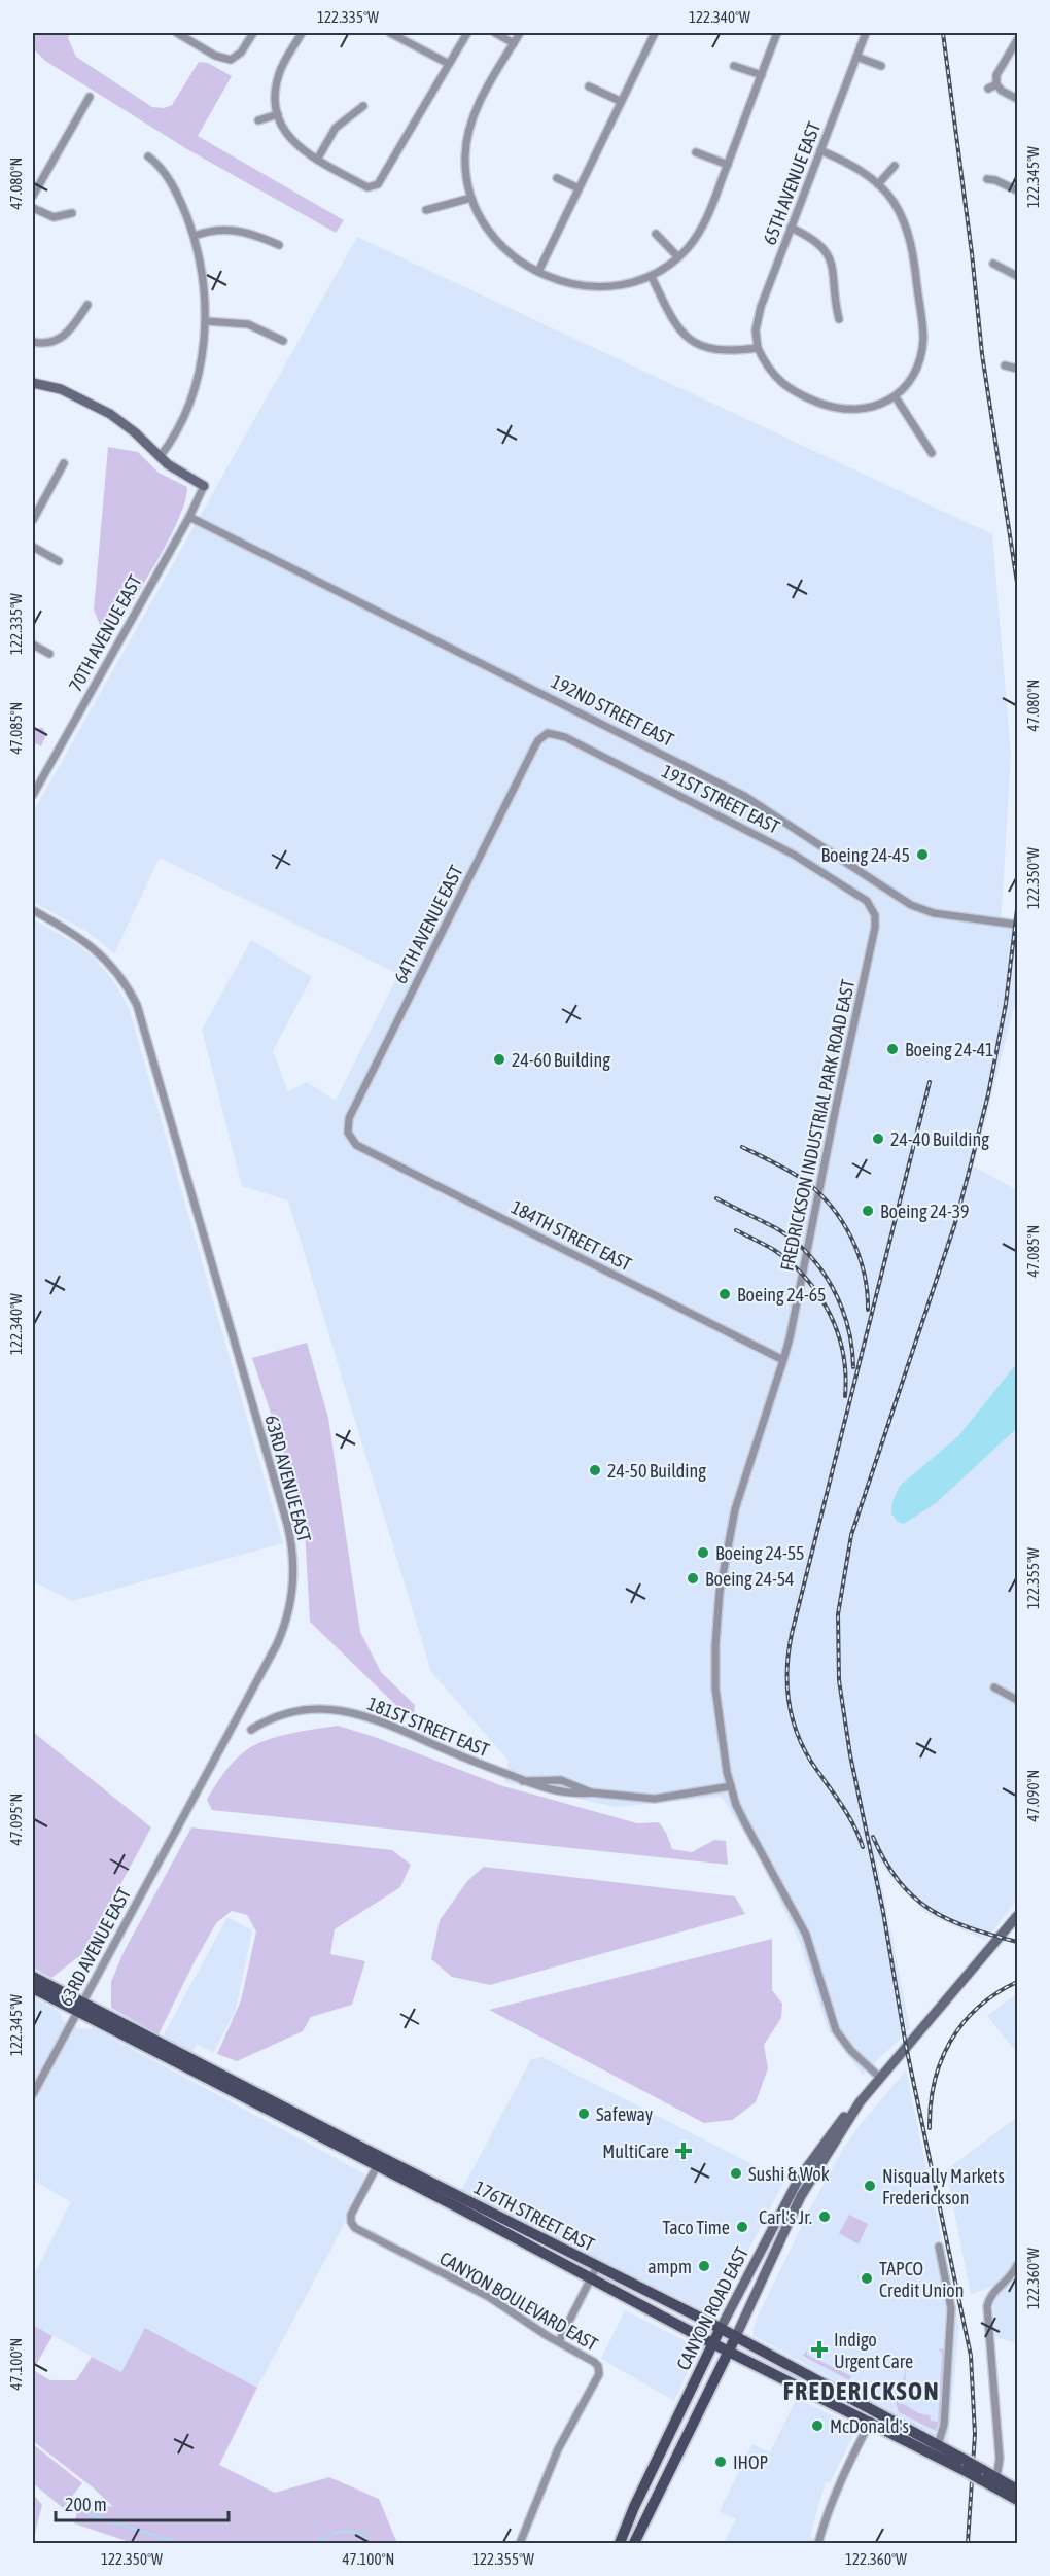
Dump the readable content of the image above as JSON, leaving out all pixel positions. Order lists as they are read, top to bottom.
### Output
{
  "streets": {
    "main road": ["176TH STREET EAST", "CANYON ROAD EAST"],
    "street": [
      "65TH AVENUE EAST",
      "70TH AVENUE EAST",
      "192ND STREET EAST",
      "191ST STREET EAST",
      "64TH AVENUE EAST",
      "FREDRICKSON INDUSTRIAL PARK ROAD EAST",
      "184TH STREET EAST",
      "63RD AVENUE EAST",
      "181ST STREET EAST",
      "CANYON BOULEVARD EAST"
    ]
  },
  "crossings": [
    ["70TH AVENUE EAST", "192ND STREET EAST"],
    ["191ST STREET EAST", "64TH AVENUE EAST"],
    ["191ST STREET EAST", "FREDRICKSON INDUSTRIAL PARK ROAD EAST"],
    ["64TH AVENUE EAST", "184TH STREET EAST"],
    ["FREDRICKSON INDUSTRIAL PARK ROAD EAST", "184TH STREET EAST"],
    ["FREDRICKSON INDUSTRIAL PARK ROAD EAST", "181ST STREET EAST"],
    ["FREDRICKSON INDUSTRIAL PARK ROAD EAST", "CANYON ROAD EAST"],
    ["63RD AVENUE EAST", "176TH STREET EAST"],
    ["176TH STREET EAST", "CANYON BOULEVARD EAST"],
    ["176TH STREET EAST", "CANYON ROAD EAST"]
  ],
  "districts": ["FREDERICKSON"],
  "places": {
    "other": [
      "Boeing 24-45",
      "Boeing 24-41",
      "24-60 Building",
      "24-40 Building",
      "Boeing 24-39",
      "Boeing 24-65",
      "24-50 Building",
      "Boeing 24-55",
      "Boeing 24-54",
      "Safeway",
      "Sushi & Wok",
      "Nisqually Markets Frederickson",
      "Carl's Jr.",
      "Taco Time",
      "ampm",
      "TAPCO Credit Union",
      "McDonald's",
      "IHOP"
    ],
    "health": ["MultiCare", "Indigo Urgent Care"]
  },
  "scale_bar": "200 m",
  "coordinates": [
    "122.335°W",
    "122.340°W",
    "122.345°W",
    "47.080°N",
    "47.085°N",
    "122.350°W",
    "122.355°W",
    "47.090°N",
    "47.095°N",
    "122.360°W",
    "47.100°N"
  ]
}
